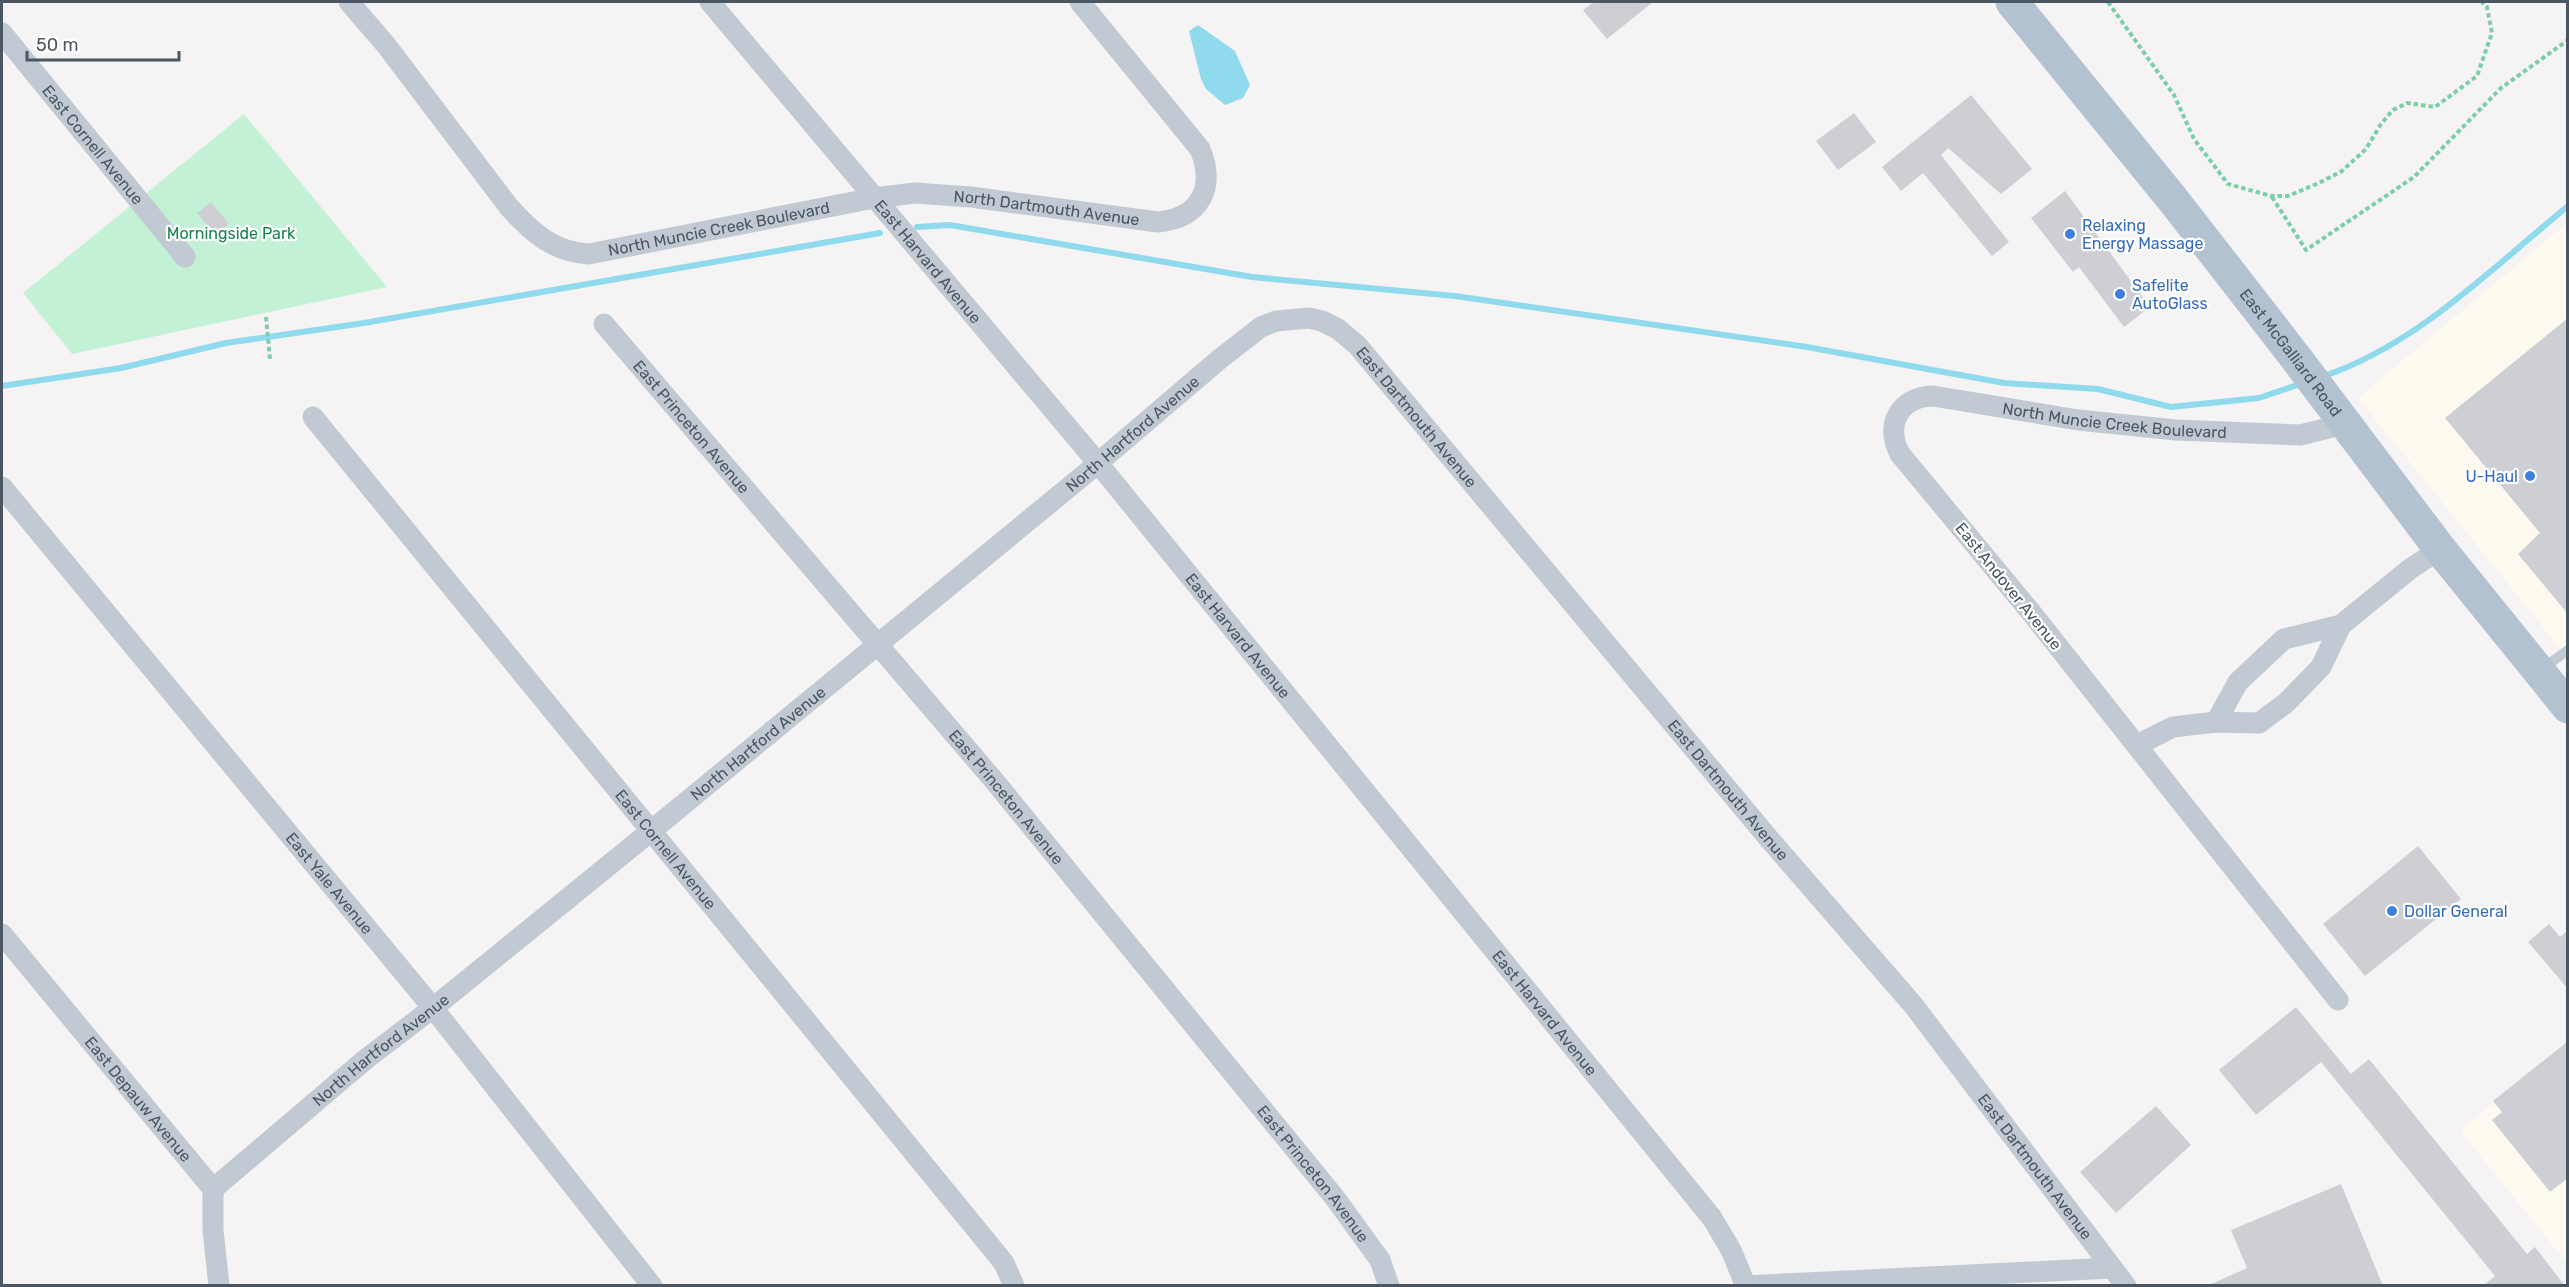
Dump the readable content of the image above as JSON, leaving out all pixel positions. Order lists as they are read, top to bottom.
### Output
{
  "streets": {
    "main road": ["East McGalliard Road"],
    "street": [
      "East Cornell Avenue",
      "North Dartmouth Avenue",
      "North Muncie Creek Boulevard",
      "East Harvard Avenue",
      "East Dartmouth Avenue",
      "East Princeton Avenue",
      "North Hartford Avenue",
      "East Andover Avenue",
      "East Yale Avenue",
      "East Depauw Avenue"
    ]
  },
  "crossings": [
    ["East Cornell Avenue", "North Hartford Avenue"],
    ["North Dartmouth Avenue", "North Muncie Creek Boulevard"],
    ["North Dartmouth Avenue", "East Harvard Avenue"],
    ["North Muncie Creek Boulevard", "East Harvard Avenue"],
    ["North Muncie Creek Boulevard", "East McGalliard Road"],
    ["North Muncie Creek Boulevard", "East Andover Avenue"],
    ["East Harvard Avenue", "North Hartford Avenue"],
    ["East Dartmouth Avenue", "North Hartford Avenue"],
    ["East Princeton Avenue", "North Hartford Avenue"],
    ["North Hartford Avenue", "East Yale Avenue"],
    ["North Hartford Avenue", "East Depauw Avenue"]
  ],
  "parks": ["Morningside Park"],
  "places": [
    "Relaxing Energy Massage",
    "Safelite AutoGlass",
    "U-Haul",
    "Dollar General"
  ],
  "scale_bar": "50 m"
}
